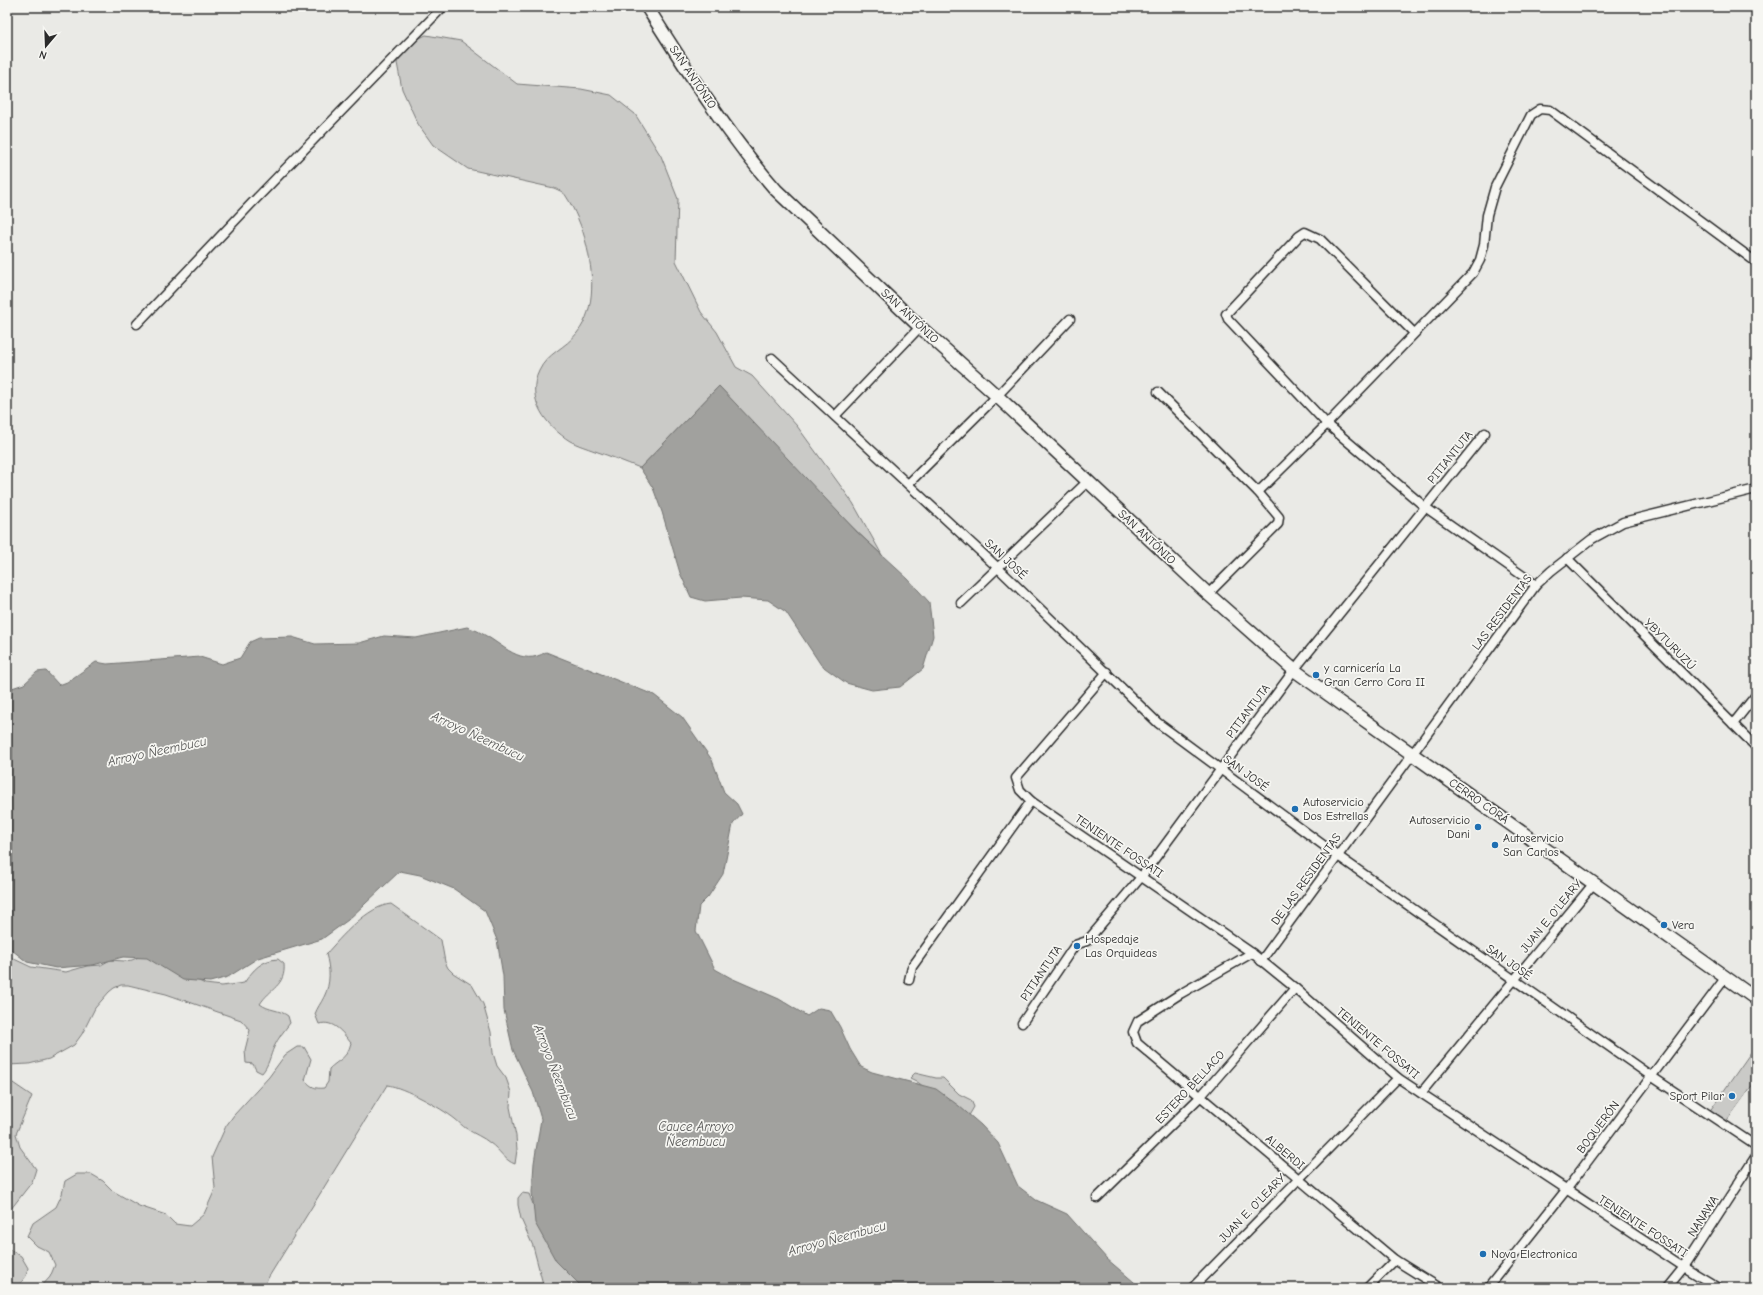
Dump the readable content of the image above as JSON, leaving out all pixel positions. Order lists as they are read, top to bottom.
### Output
{
  "streets": {
    "street": [
      "SAN ANTÓNIO",
      "PITIANTUTA",
      "SAN JOSÉ",
      "LAS RESIDENTAS",
      "YBYTURUZÚ",
      "CERRO CORÁ",
      "TENIENTE FOSSATI",
      "DE LAS RESIDENTAS",
      "JUAN E. O'LEARY",
      "ESTERO BELLACO",
      "BOQUERÓN",
      "ALBERDI",
      "NANAWA"
    ]
  },
  "crossings": [
    ["SAN ANTÓNIO", "CERRO CORÁ"],
    ["PITIANTUTA", "SAN JOSÉ"],
    ["PITIANTUTA", "CERRO CORÁ"],
    ["PITIANTUTA", "TENIENTE FOSSATI"],
    ["SAN JOSÉ", "TENIENTE FOSSATI"],
    ["SAN JOSÉ", "DE LAS RESIDENTAS"],
    ["SAN JOSÉ", "JUAN E. O'LEARY"],
    ["SAN JOSÉ", "BOQUERÓN"],
    ["LAS RESIDENTAS", "YBYTURUZÚ"],
    ["LAS RESIDENTAS", "CERRO CORÁ"],
    ["LAS RESIDENTAS", "DE LAS RESIDENTAS"],
    ["CERRO CORÁ", "DE LAS RESIDENTAS"],
    ["CERRO CORÁ", "JUAN E. O'LEARY"],
    ["CERRO CORÁ", "BOQUERÓN"],
    ["TENIENTE FOSSATI", "DE LAS RESIDENTAS"],
    ["TENIENTE FOSSATI", "JUAN E. O'LEARY"],
    ["TENIENTE FOSSATI", "ESTERO BELLACO"],
    ["TENIENTE FOSSATI", "BOQUERÓN"],
    ["TENIENTE FOSSATI", "ALBERDI"],
    ["TENIENTE FOSSATI", "NANAWA"],
    ["JUAN E. O'LEARY", "ALBERDI"],
    ["ESTERO BELLACO", "ALBERDI"]
  ],
  "water": ["Arroyo Ñeembucu", "Cauce Arroyo Ñeembucu"],
  "places": [
    "y carnicería La Gran Cerro Cora II",
    "Autoservicio Dos Estrellas",
    "Autoservicio Dani",
    "Autoservicio San Carlos",
    "Vera",
    "Hospedaje Las Orquideas",
    "Sport Pilar",
    "Nova Electronica"
  ],
  "north": "bottom"
}
